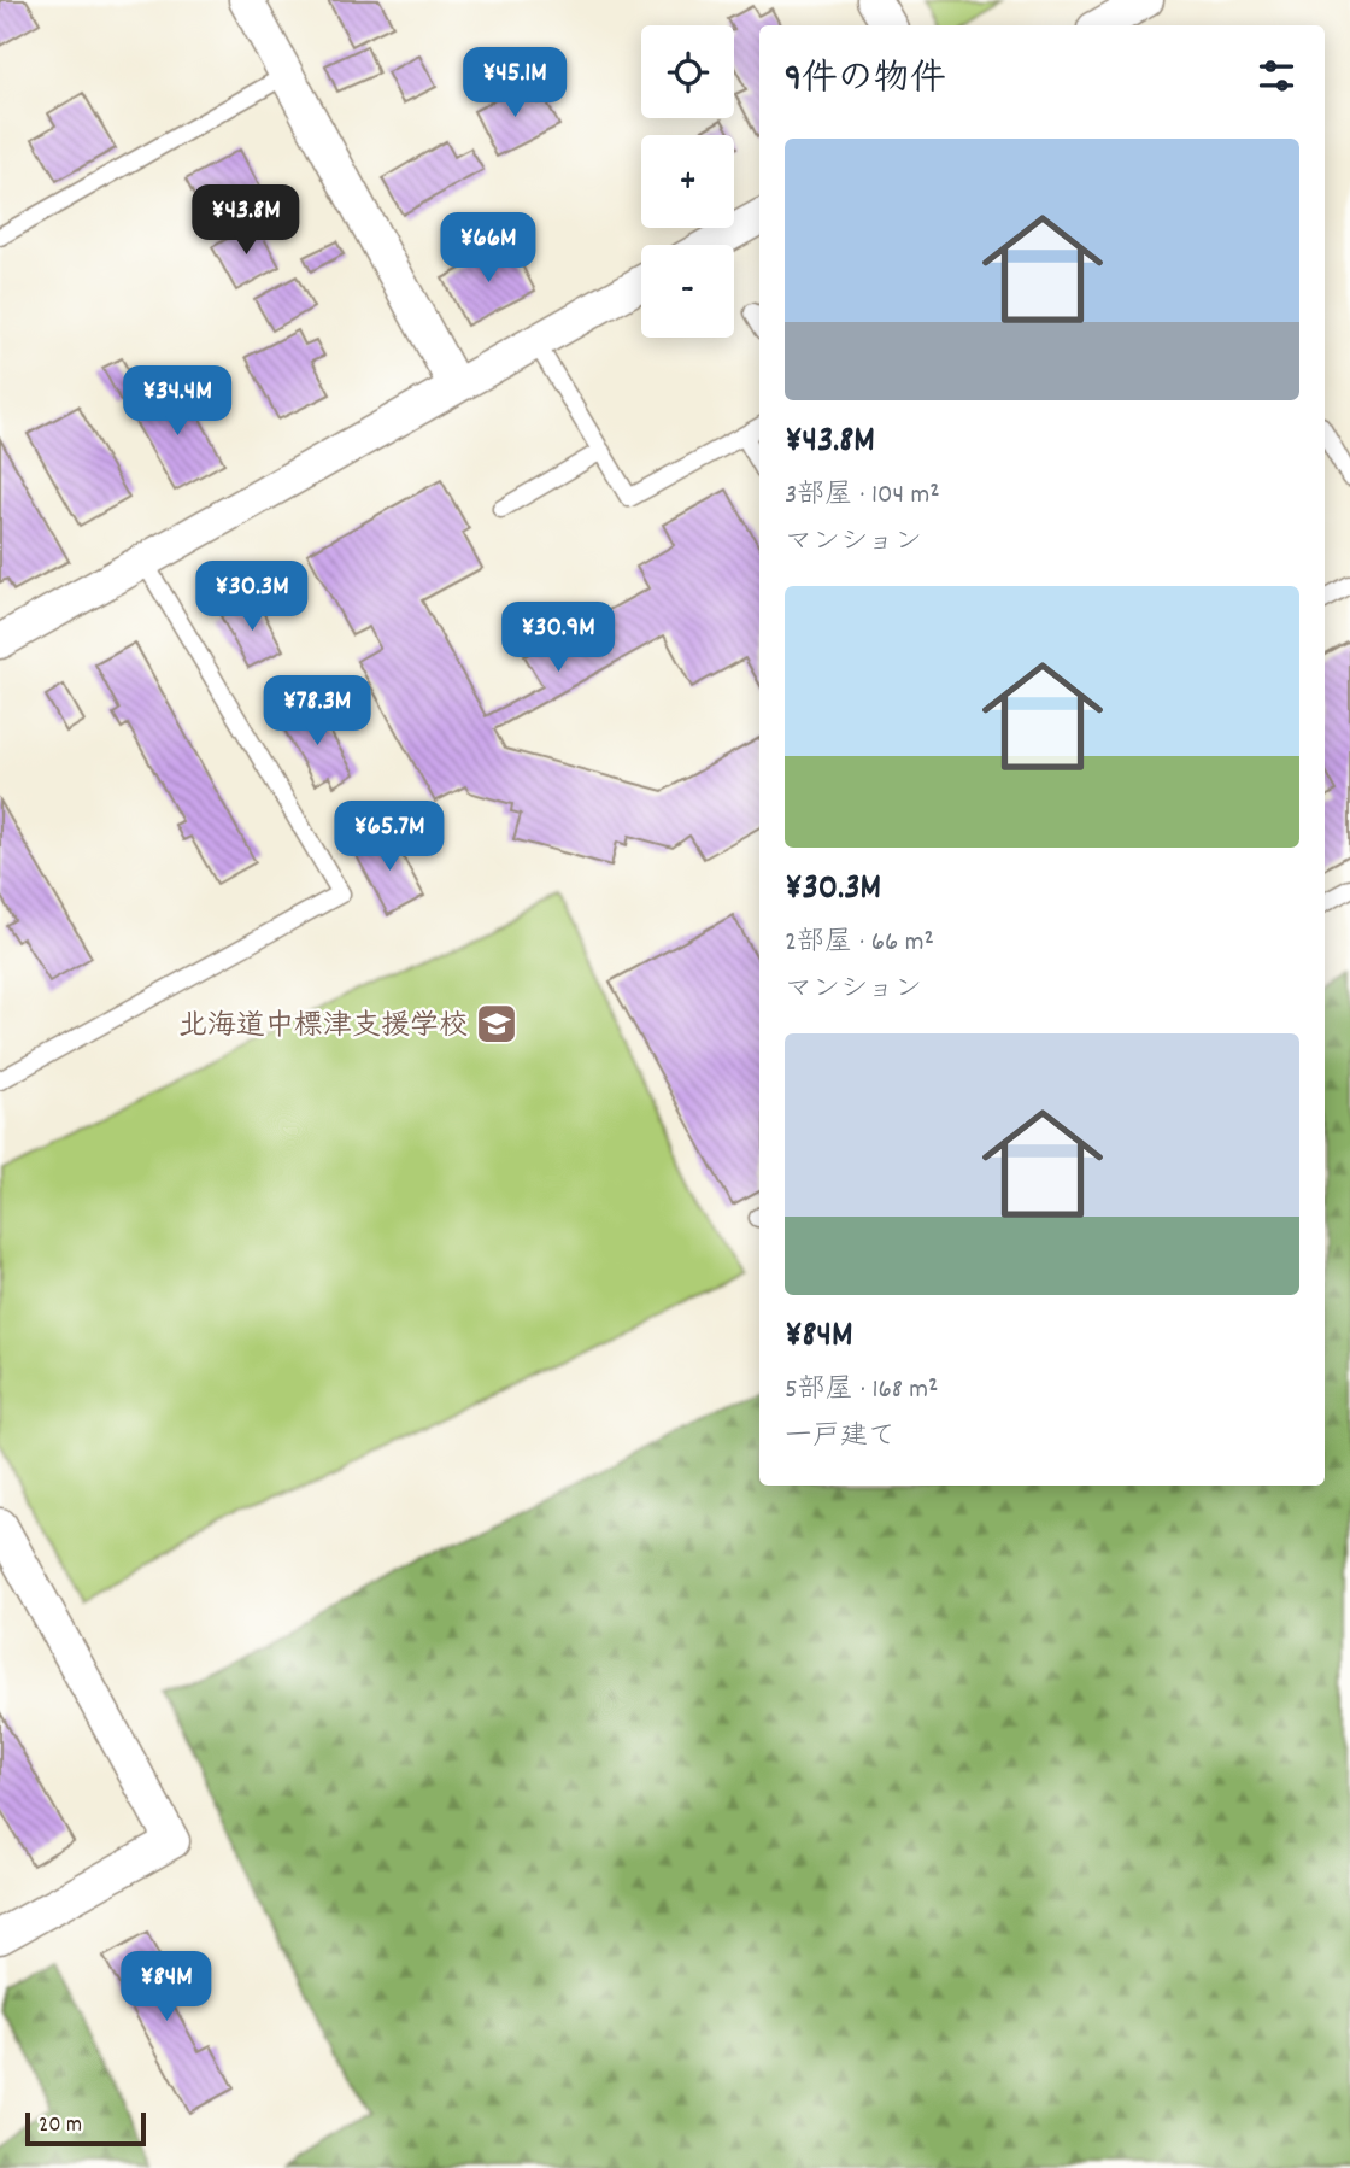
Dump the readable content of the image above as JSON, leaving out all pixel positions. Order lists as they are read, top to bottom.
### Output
{
  "places": {
    "school or university": ["北海道中標津支援学校"]
  },
  "scale_bar": "20 m",
  "page": {
    "map_buttons": ["+", "−"],
    "heading": "9件の物件",
    "price": [
      "¥45.1M",
      "¥43.8M",
      "¥66M",
      "¥34.4M",
      "¥30.3M",
      "¥30.9M",
      "¥78.3M",
      "¥65.7M",
      "¥84M"
    ],
    "list": [
      {
        "name": "¥43.8M",
        "note": "3部屋 · 104 m² · マンション"
      },
      {
        "name": "¥30.3M",
        "note": "2部屋 · 66 m² · マンション"
      },
      {
        "name": "¥84M",
        "note": "5部屋 · 168 m² · 一戸建て"
      }
    ],
    "scale": "20 m"
  }
}
